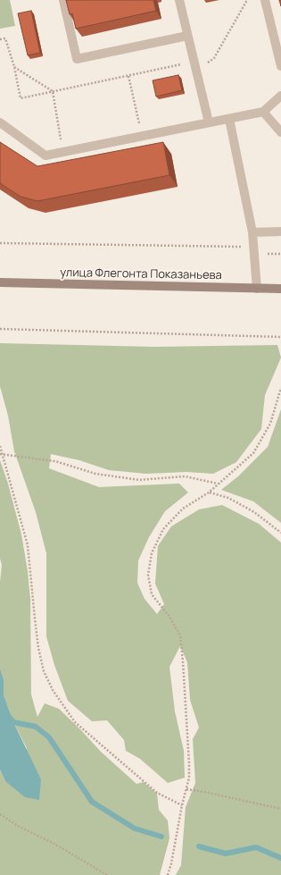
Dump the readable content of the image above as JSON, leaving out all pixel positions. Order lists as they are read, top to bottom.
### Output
{
  "streets": {
    "main road": ["улица Флегонта Показаньева"]
  }
}
